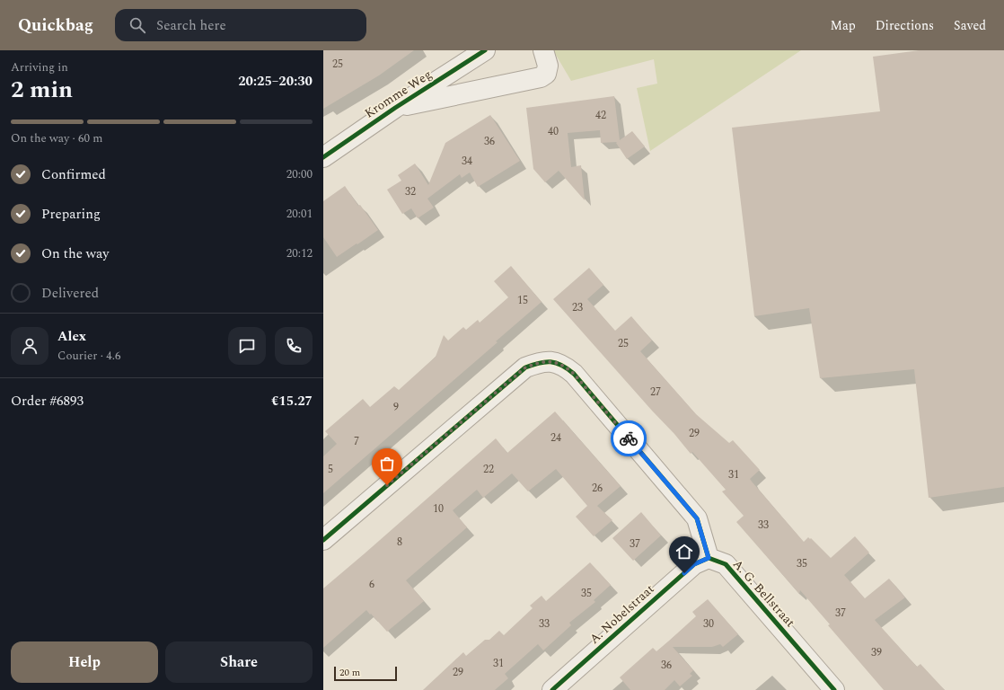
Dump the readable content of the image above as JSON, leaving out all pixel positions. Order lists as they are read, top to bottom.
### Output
{
  "streets": {
    "street": ["Kromme Weg", "A. G. Bellstraat", "A. Nobelstraat"]
  },
  "crossings": [
    ["A. G. Bellstraat", "A. Nobelstraat"]
  ],
  "house_numbers": [
    "25",
    "42",
    "40",
    "36",
    "34",
    "32",
    "15",
    "23",
    "25",
    "27",
    "9",
    "29",
    "24",
    "7",
    "5",
    "22",
    "31",
    "26",
    "10",
    "33",
    "8",
    "37",
    "35",
    "6",
    "35",
    "37",
    "33",
    "30",
    "39",
    "31",
    "36",
    "29"
  ],
  "scale_bar": "20 m",
  "page": {
    "header": "Quickbag",
    "search": "Search here",
    "nav": ["Map", "Directions", "Saved"],
    "heading": ["2 min", "Arriving in", "20:25–20:30"],
    "panel": [
      "Alex",
      "Courier · 4.6",
      "Order #6893",
      "€15.27"
    ],
    "bar": "On the way · 60 m",
    "list": [
      ["Confirmed", "20:00"],
      ["Preparing", "20:01"],
      ["On the way", "20:12"],
      "Delivered"
    ],
    "buttons": ["Help", "Share"],
    "scale": "20 m"
  }
}
